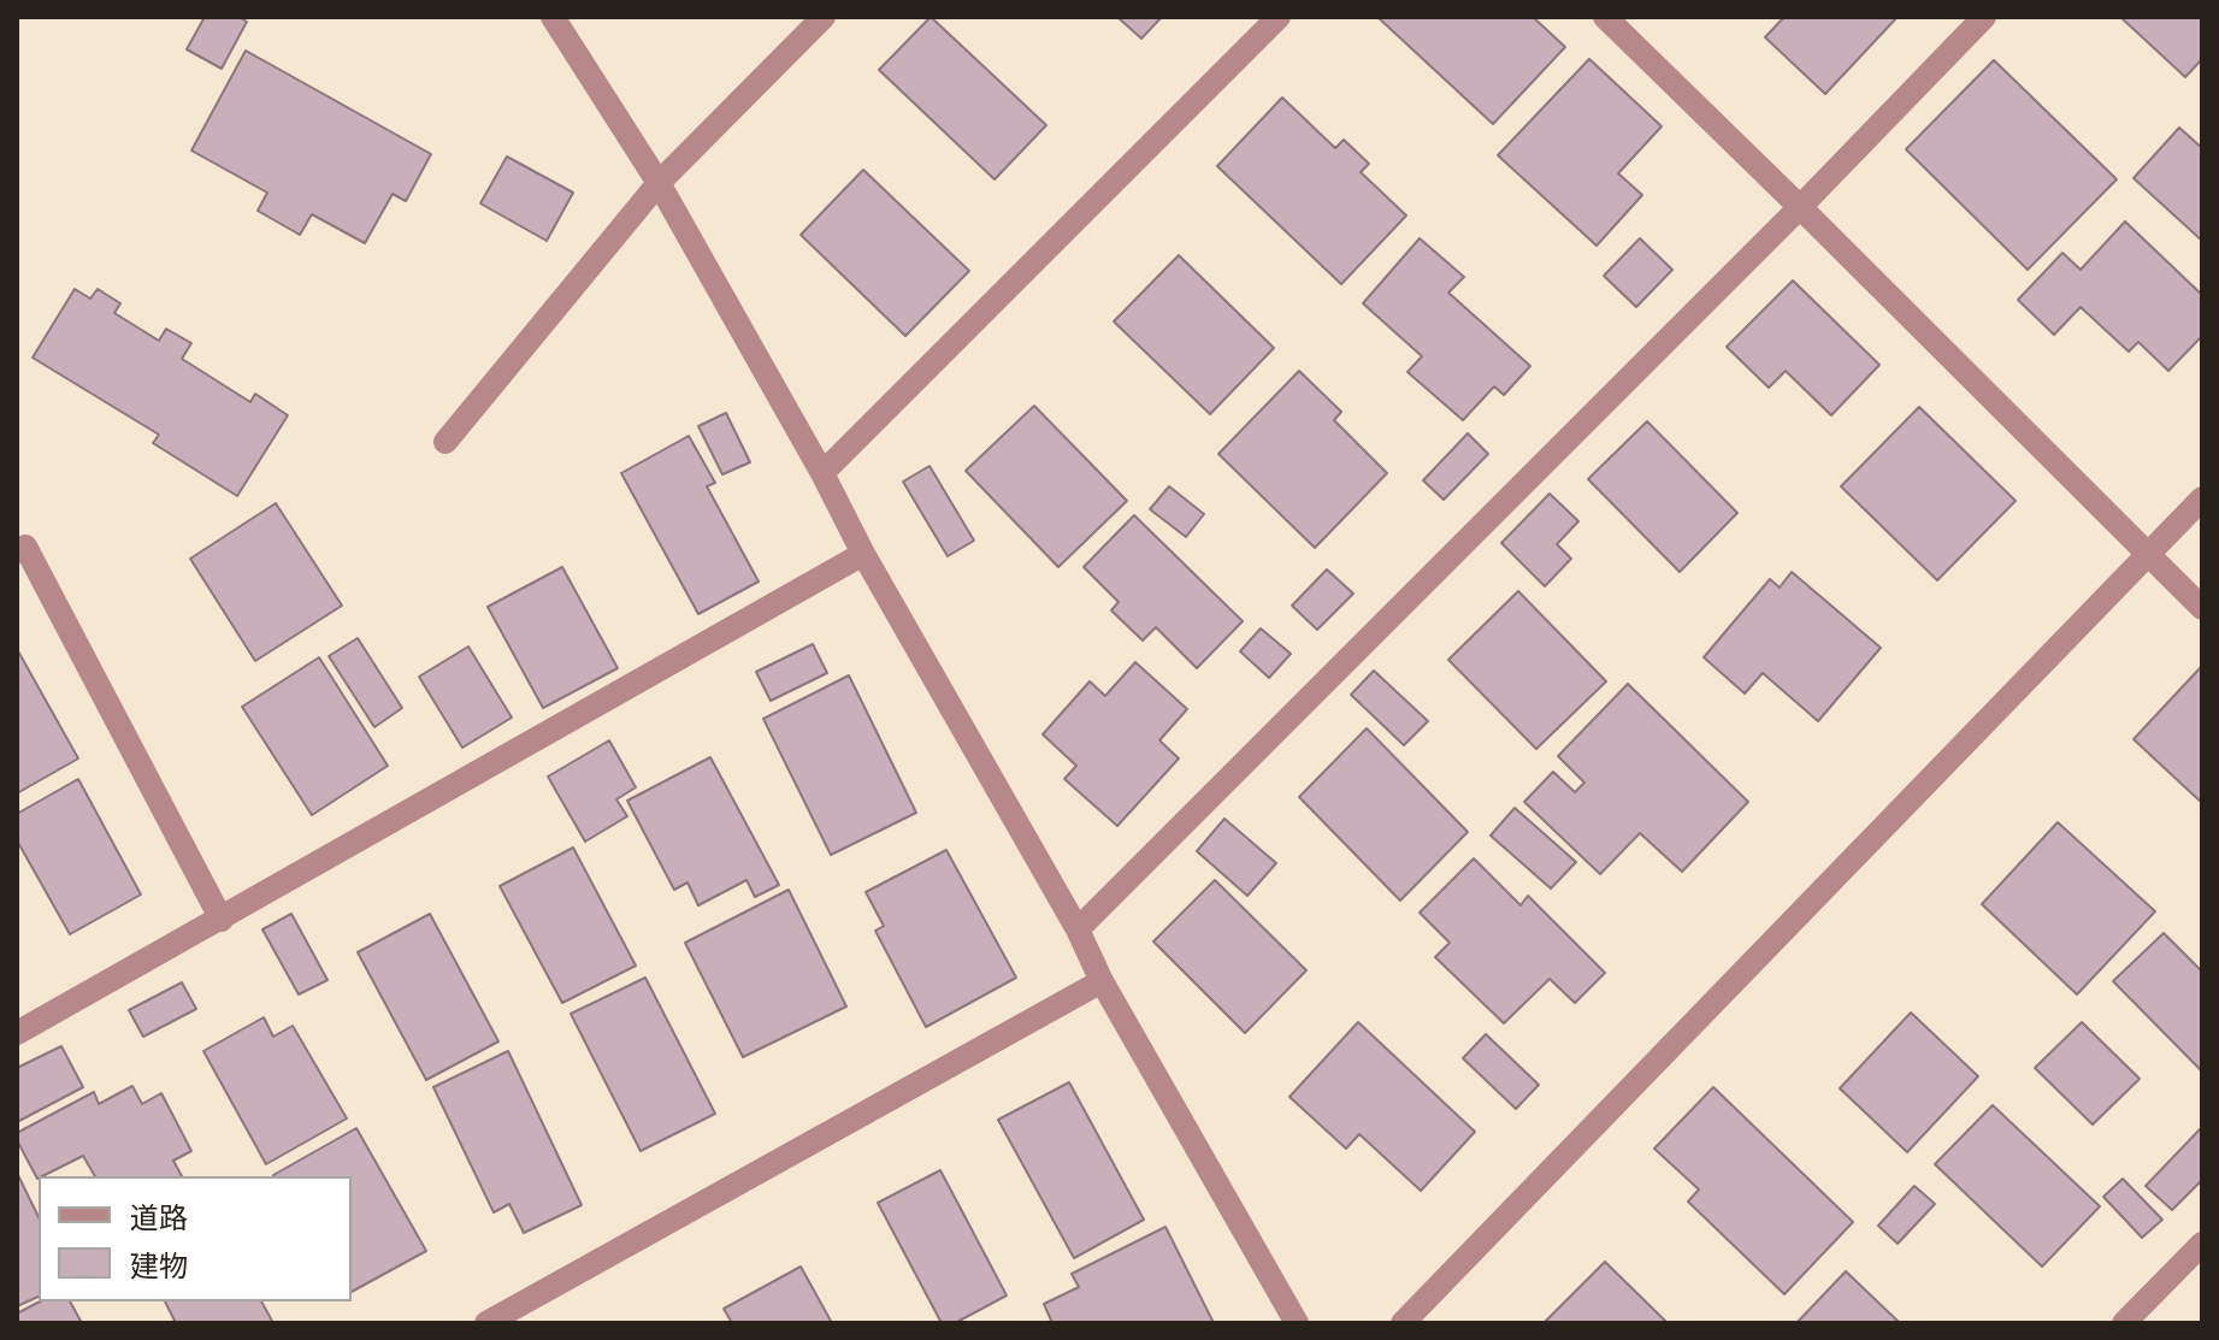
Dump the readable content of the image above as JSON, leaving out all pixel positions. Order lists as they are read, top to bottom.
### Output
{
  "legend": ["道路", "建物"]
}
